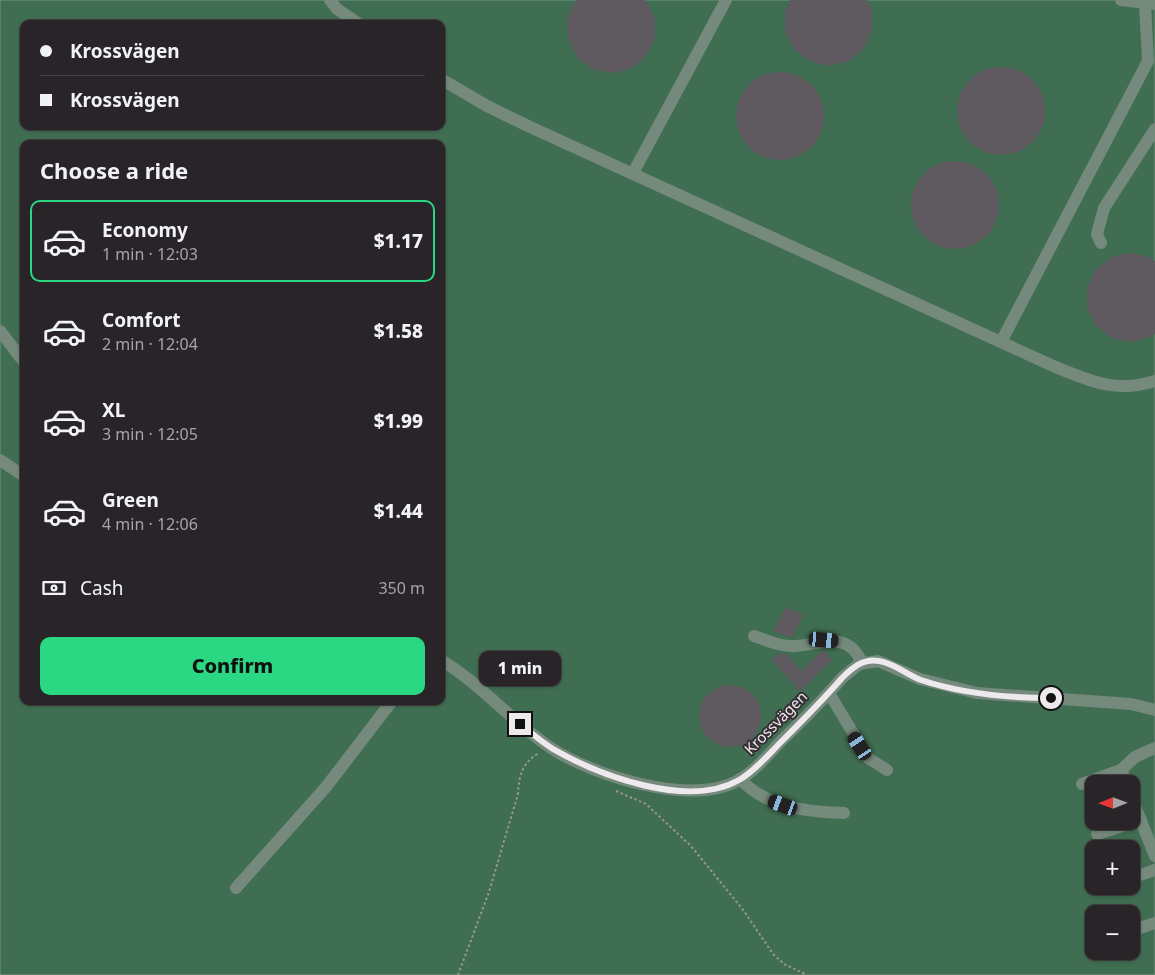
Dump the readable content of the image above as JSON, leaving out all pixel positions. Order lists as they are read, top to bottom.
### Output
{
  "streets": {
    "street": ["Krossvägen"]
  },
  "north": "left",
  "page": {
    "banner": ["Krossvägen", "Krossvägen"],
    "heading": "Choose a ride",
    "list": [
      {
        "name": "Economy",
        "note": "1 min · 12:03",
        "value": "$1.17"
      },
      {
        "name": "Comfort",
        "note": "2 min · 12:04",
        "value": "$1.58"
      },
      {
        "name": "XL",
        "note": "3 min · 12:05",
        "value": "$1.99"
      },
      {
        "name": "Green",
        "note": "4 min · 12:06",
        "value": "$1.44"
      }
    ],
    "pay": ["Cash", "350 m"],
    "buttons": "Confirm",
    "bubble": "1 min",
    "map_buttons": ["+", "−"]
  }
}
